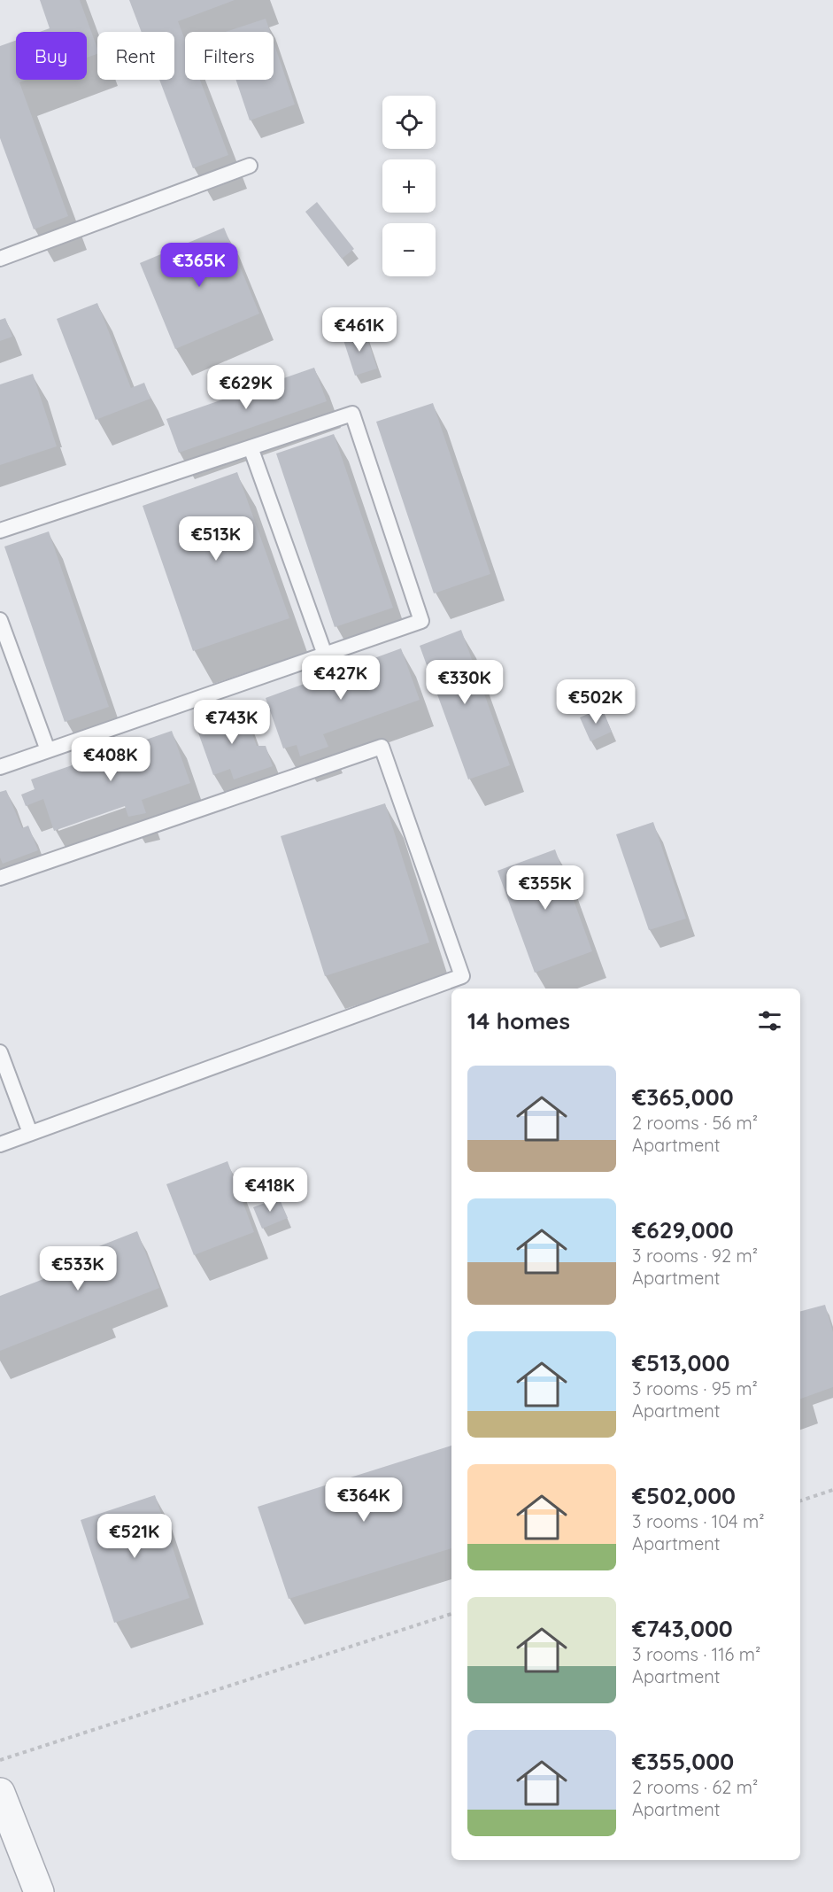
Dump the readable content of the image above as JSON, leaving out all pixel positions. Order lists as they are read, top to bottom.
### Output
{
  "page": {
    "chip": ["Buy", "Rent", "Filters"],
    "map_buttons": ["+", "−"],
    "price": [
      "€365K",
      "€461K",
      "€629K",
      "€513K",
      "€427K",
      "€330K",
      "€502K",
      "€743K",
      "€408K",
      "€355K",
      "€418K",
      "€533K",
      "€364K",
      "€521K"
    ],
    "heading": "14 homes",
    "list": [
      {
        "name": "€365,000",
        "note": "2 rooms · 56 m² · Apartment"
      },
      {
        "name": "€629,000",
        "note": "3 rooms · 92 m² · Apartment"
      },
      {
        "name": "€513,000",
        "note": "3 rooms · 95 m² · Apartment"
      },
      {
        "name": "€502,000",
        "note": "3 rooms · 104 m² · Apartment"
      },
      {
        "name": "€743,000",
        "note": "3 rooms · 116 m² · Apartment"
      },
      {
        "name": "€355,000",
        "note": "2 rooms · 62 m² · Apartment"
      }
    ]
  }
}
